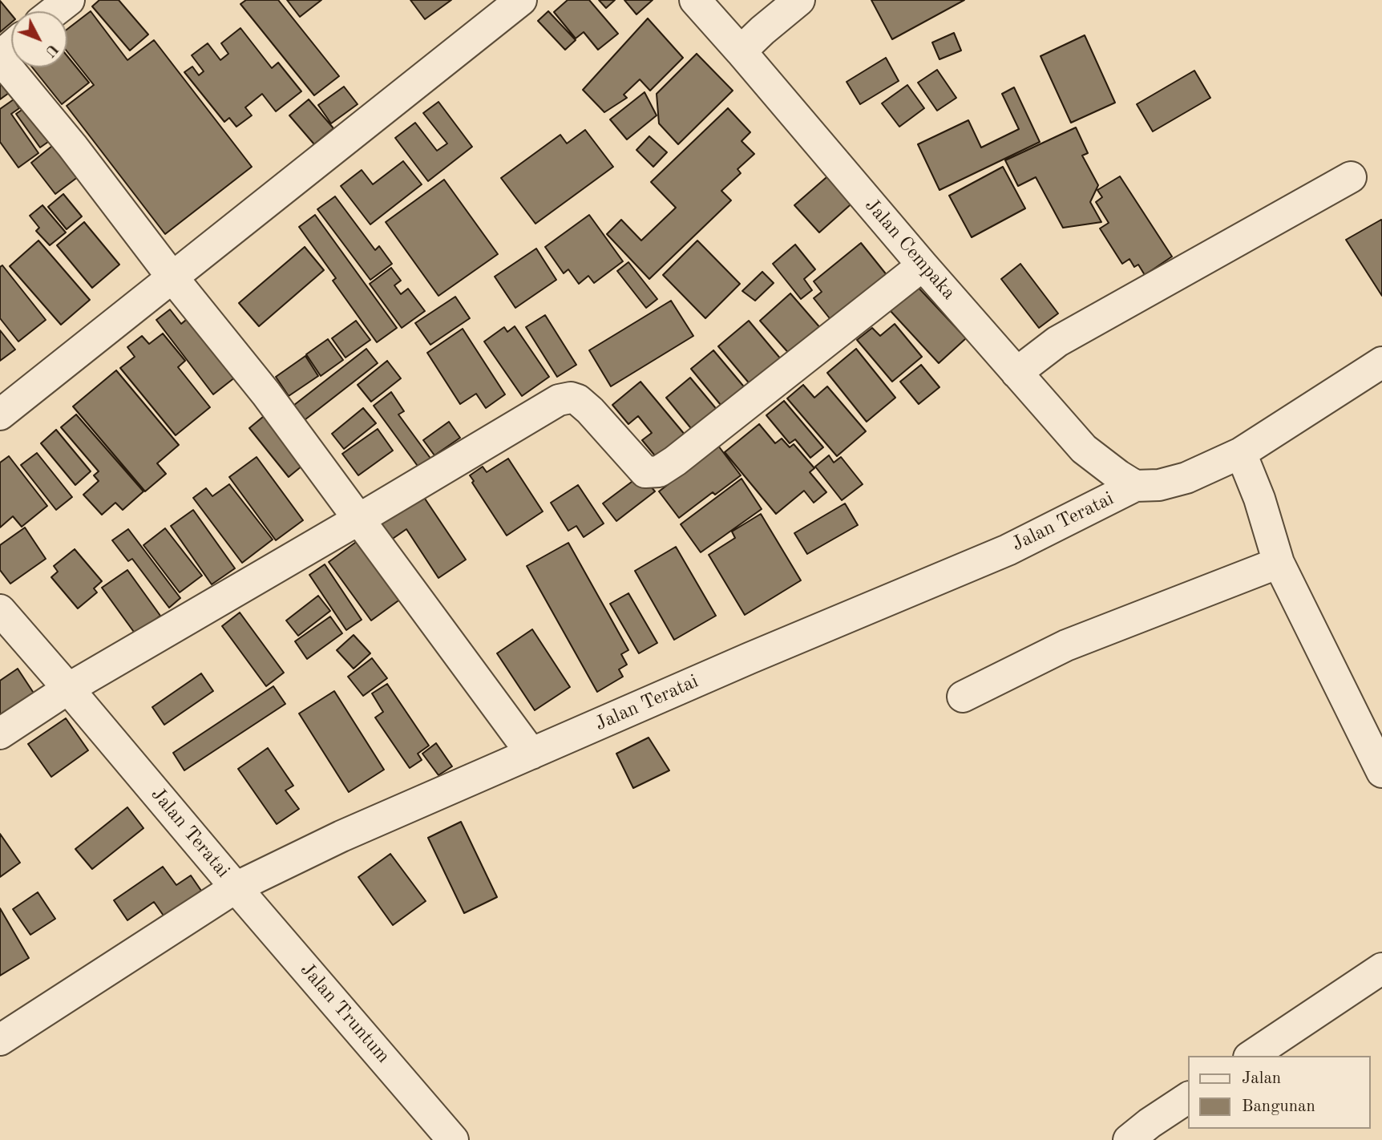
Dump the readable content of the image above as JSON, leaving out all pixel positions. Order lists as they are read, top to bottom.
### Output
{
  "streets": {
    "street": ["Jalan Cempaka", "Jalan Teratai", "Jalan Truntum"]
  },
  "crossings": [
    ["Jalan Cempaka", "Jalan Teratai"],
    ["Jalan Teratai", "Jalan Truntum"]
  ],
  "legend": ["Jalan", "Bangunan"],
  "north": "bottom right"
}
